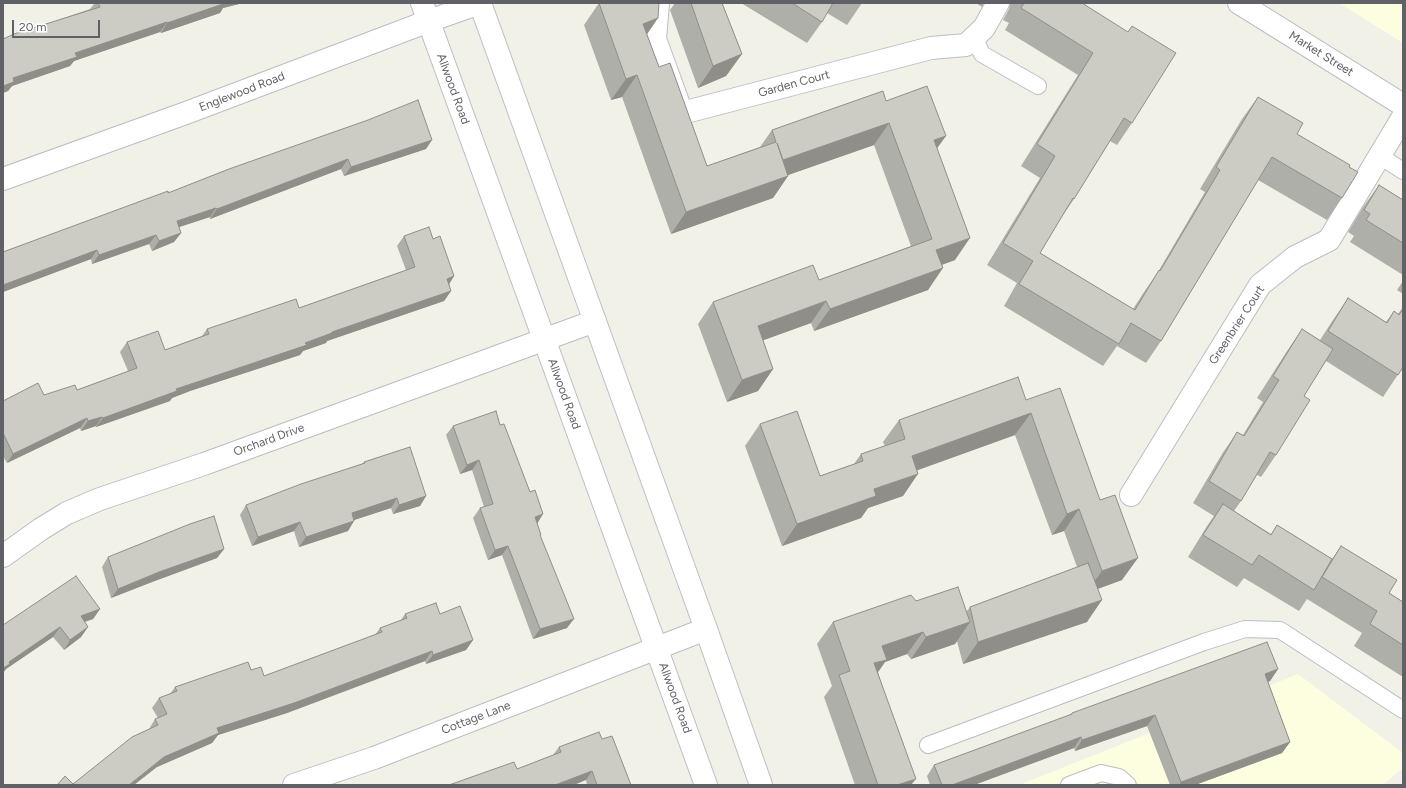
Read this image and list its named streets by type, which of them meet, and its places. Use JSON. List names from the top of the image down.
{
  "streets": {
    "street": [
      "Market Street",
      "Garden Court",
      "Allwood Road",
      "Englewood Road",
      "Greenbrier Court",
      "Orchard Drive",
      "Cottage Lane"
    ]
  },
  "crossings": [
    ["Allwood Road", "Englewood Road"],
    ["Allwood Road", "Orchard Drive"],
    ["Allwood Road", "Cottage Lane"]
  ],
  "scale_bar": "20 m"
}
